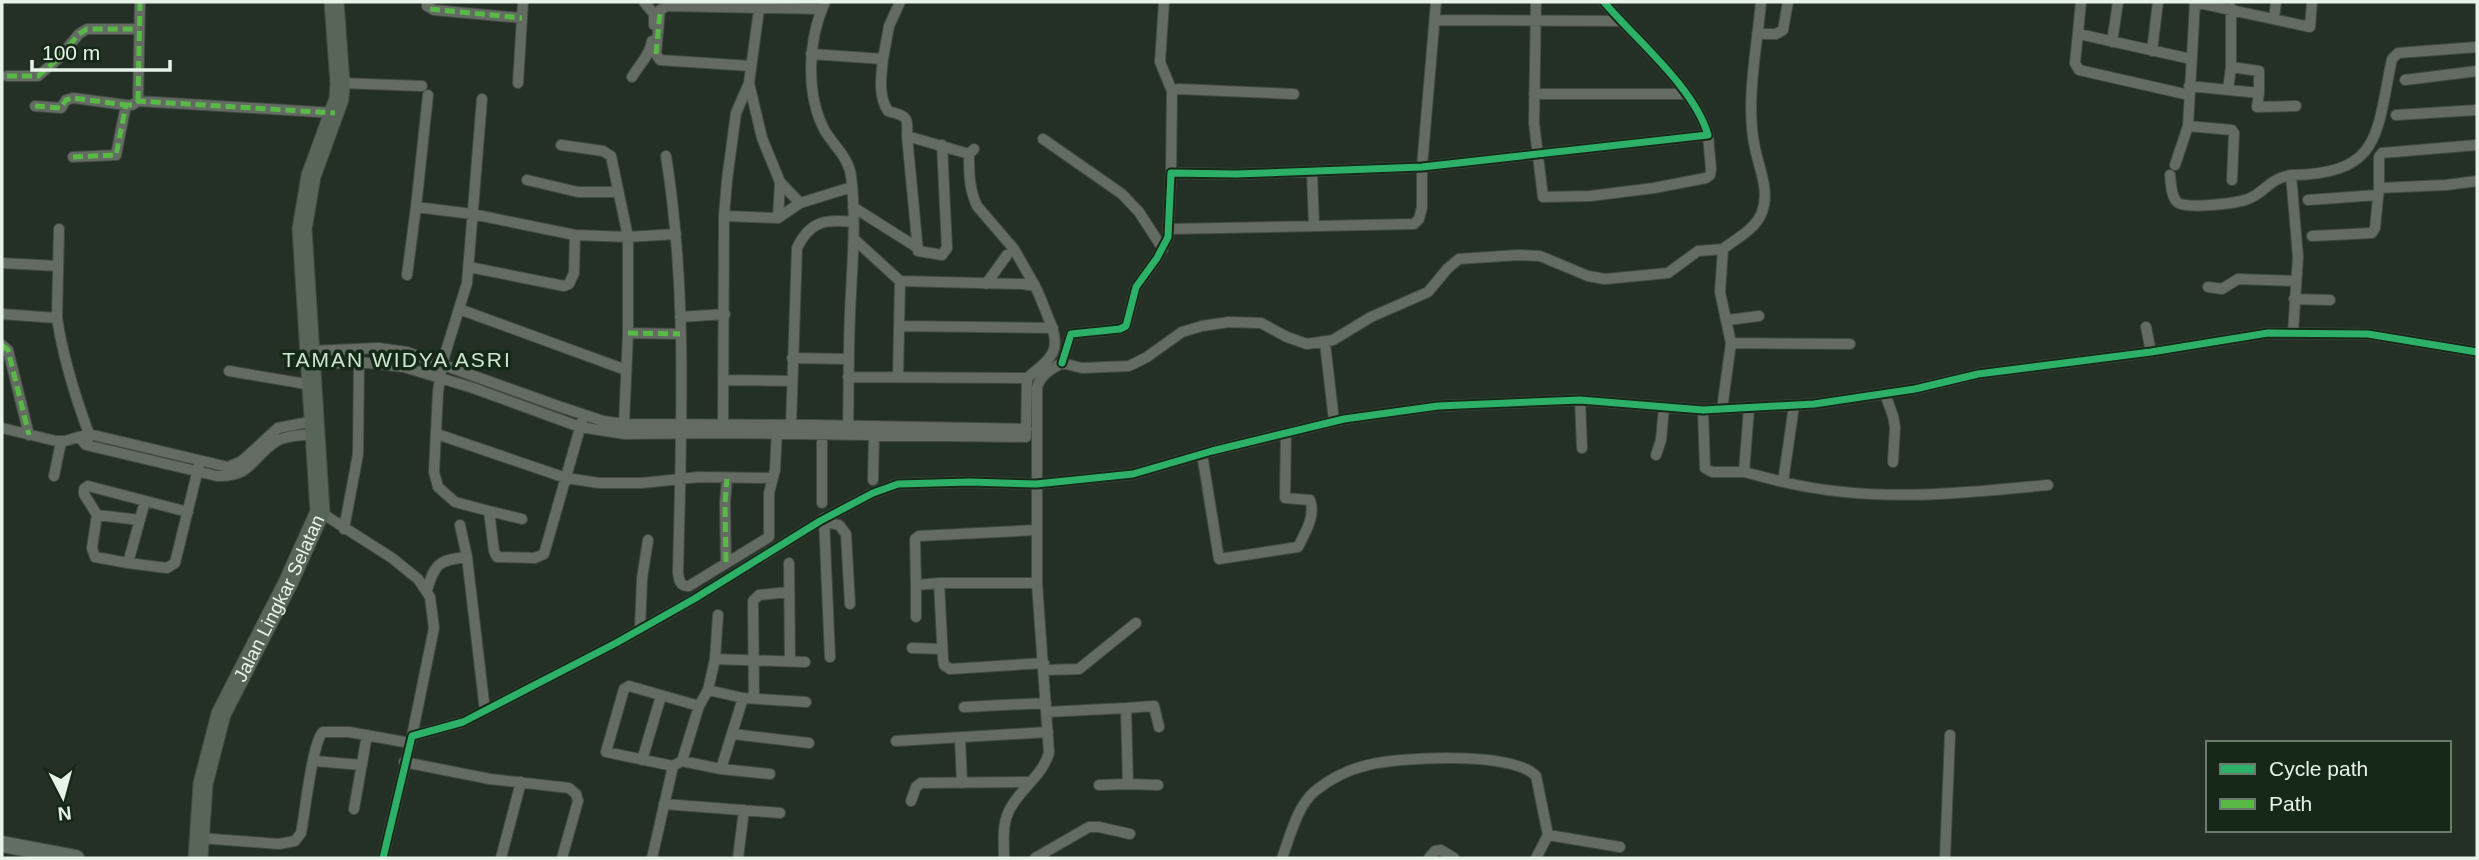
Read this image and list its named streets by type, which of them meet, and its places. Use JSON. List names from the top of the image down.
{
  "streets": {
    "highway": ["Jalan Lingkar Selatan"]
  },
  "districts": ["TAMAN WIDYA ASRI"],
  "legend": ["Cycle path", "Path"],
  "scale_bar": "100 m",
  "north": "bottom"
}
